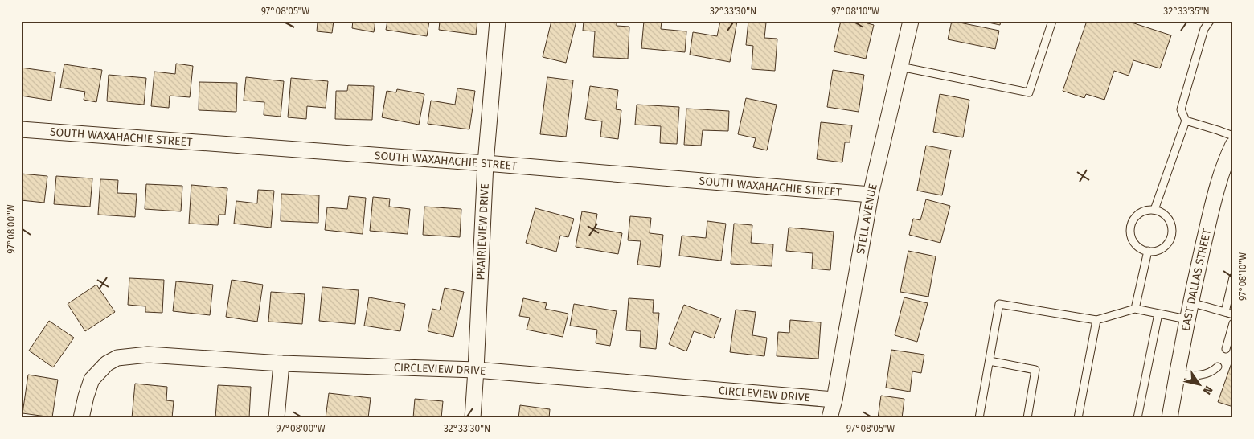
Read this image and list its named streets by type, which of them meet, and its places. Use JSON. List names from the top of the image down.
{
  "streets": {
    "street": [
      "SOUTH WAXAHACHIE STREET",
      "STELL AVENUE",
      "PRAIRIEVIEW DRIVE",
      "EAST DALLAS STREET",
      "CIRCLEVIEW DRIVE"
    ]
  },
  "crossings": [
    ["SOUTH WAXAHACHIE STREET", "STELL AVENUE"],
    ["SOUTH WAXAHACHIE STREET", "PRAIRIEVIEW DRIVE"],
    ["STELL AVENUE", "CIRCLEVIEW DRIVE"],
    ["PRAIRIEVIEW DRIVE", "CIRCLEVIEW DRIVE"]
  ],
  "north": "bottom right",
  "coordinates": [
    "97°08'05\"W",
    "32°33'30\"N",
    "97°08'10\"W",
    "32°33'35\"N",
    "97°08'00\"W"
  ]
}
